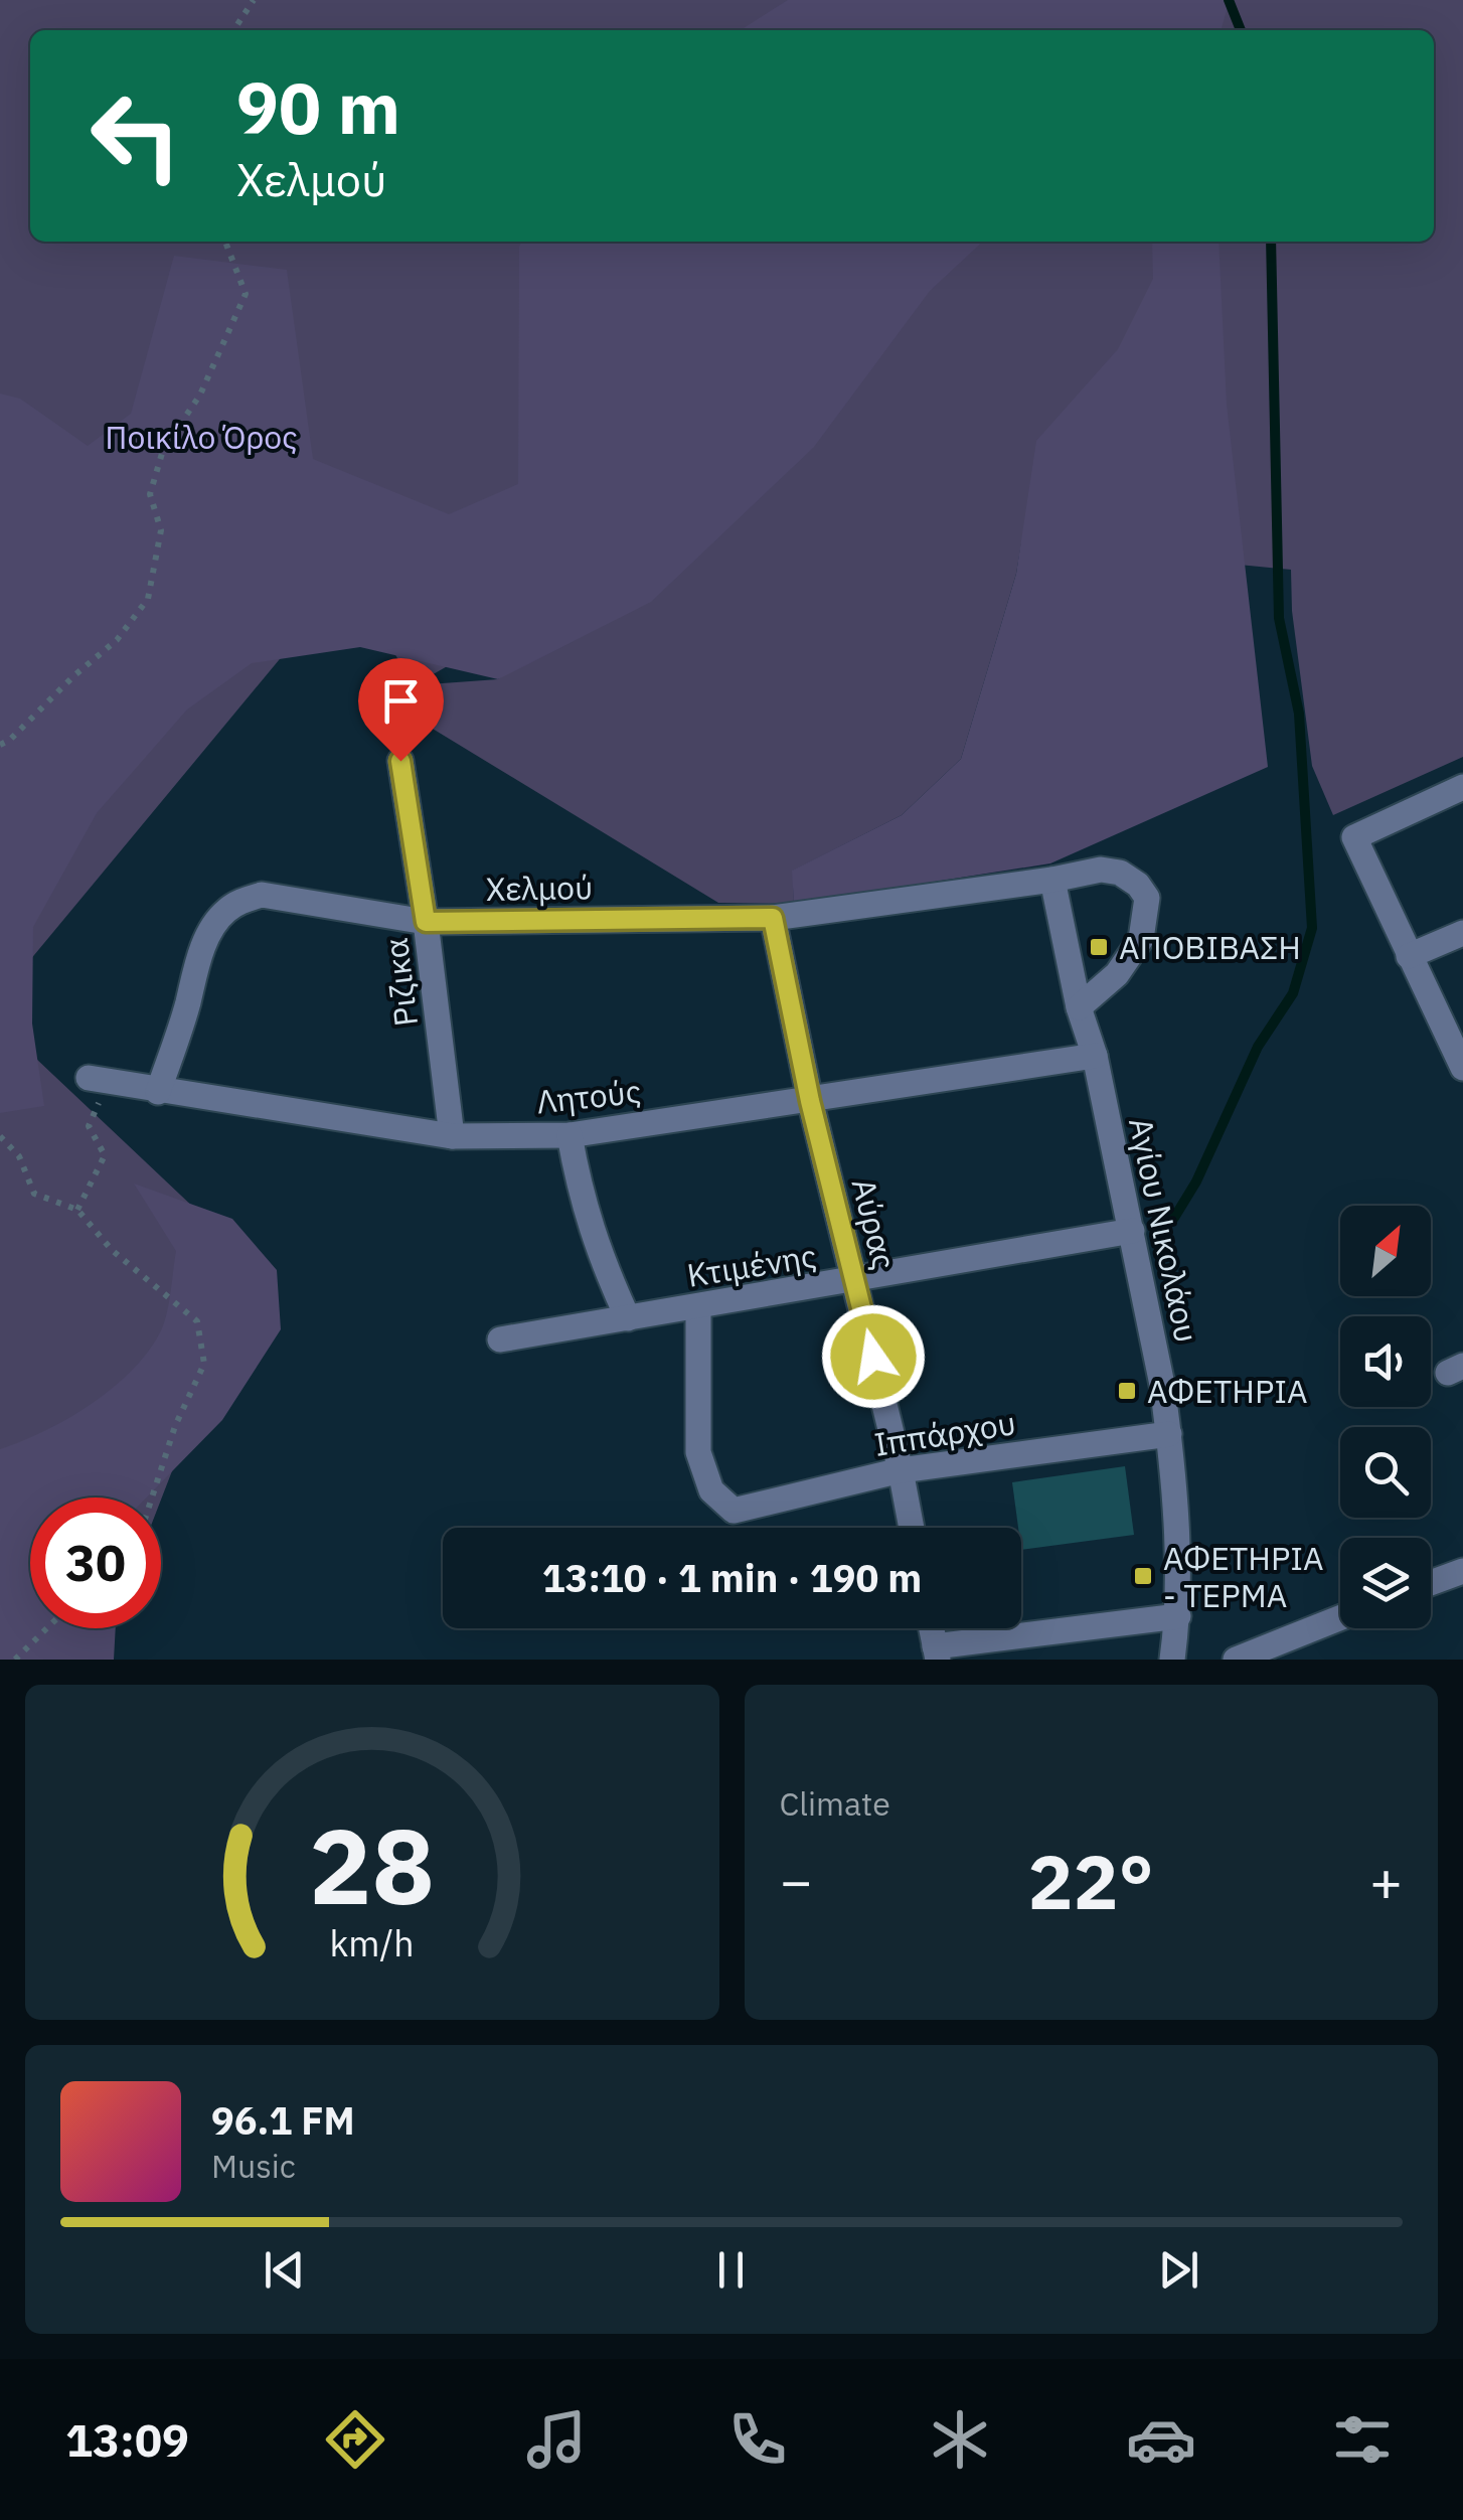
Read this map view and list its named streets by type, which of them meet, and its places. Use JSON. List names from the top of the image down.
{
  "streets": {
    "street": [
      "Χελμού",
      "Ριζικα",
      "Λητούς",
      "Αύρας",
      "Αγίου Νικολάου",
      "Κτιμένης",
      "Ιππάρχου"
    ]
  },
  "crossings": [
    ["Χελμού", "Ριζικα"],
    ["Χελμού", "Λητούς"],
    ["Χελμού", "Αύρας"],
    ["Χελμού", "Αγίου Νικολάου"],
    ["Ριζικα", "Λητούς"],
    ["Λητούς", "Αύρας"],
    ["Λητούς", "Αγίου Νικολάου"],
    ["Αύρας", "Κτιμένης"],
    ["Αύρας", "Ιππάρχου"],
    ["Αγίου Νικολάου", "Κτιμένης"],
    ["Αγίου Νικολάου", "Ιππάρχου"],
    ["Κτιμένης", "Ιππάρχου"]
  ],
  "parks": ["Ποικίλο Όρος"],
  "places": {
    "transit": ["ΑΠΟΒΙΒΑΣΗ", "ΑΦΕΤΗΡΙΑ", "ΑΦΕΤΗΡΙΑ - ΤΕΡΜΑ"]
  },
  "north": "top right",
  "page": {
    "turn": ["90 m", "Χελμού"],
    "limit": "30",
    "trip": "13:10 · 1 min · 190 m",
    "tile": "Climate",
    "heat": ["−", "22°", "+"],
    "song": ["96.1 FM", "Music"],
    "tabs": "13:09",
    "gauge": ["28", "km/h"]
  }
}
